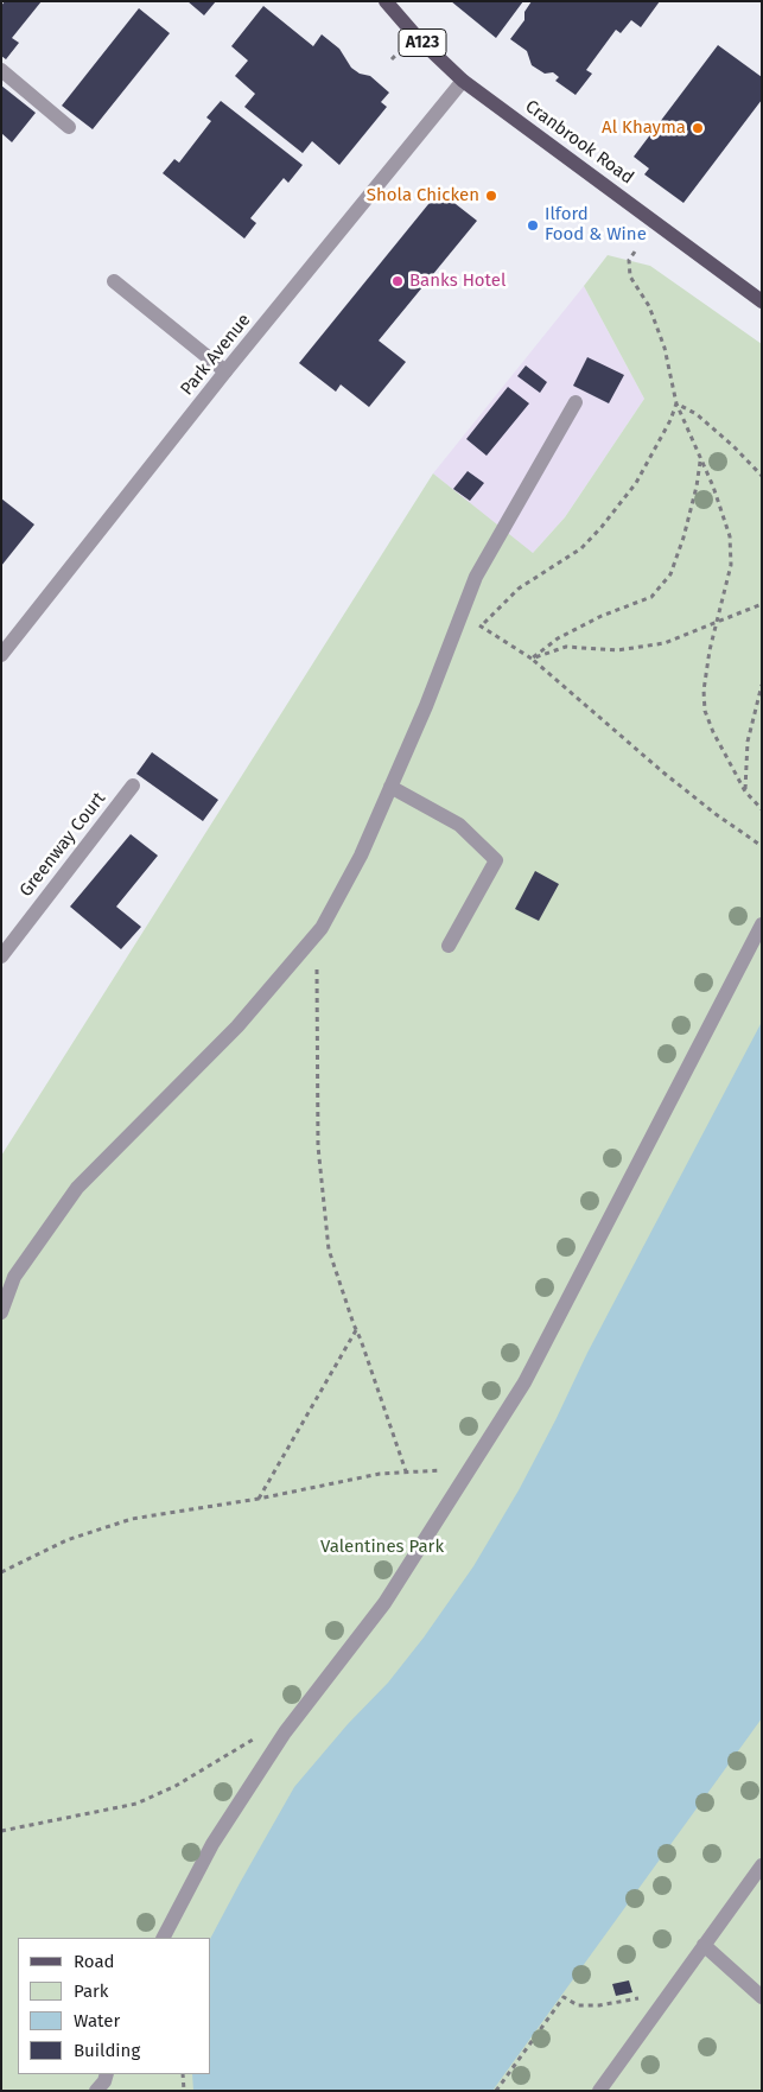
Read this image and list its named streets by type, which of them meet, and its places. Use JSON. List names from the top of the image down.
{
  "streets": {
    "main road": ["A123", "Cranbrook Road"],
    "street": ["Park Avenue", "Greenway Court"]
  },
  "crossings": [
    ["Cranbrook Road", "Park Avenue"]
  ],
  "parks": ["Valentines Park"],
  "places": [
    "Al Khayma",
    "Shola Chicken",
    "Ilford Food & Wine",
    "Banks Hotel"
  ],
  "legend": [
    "Road",
    "Park",
    "Water",
    "Building"
  ]
}
